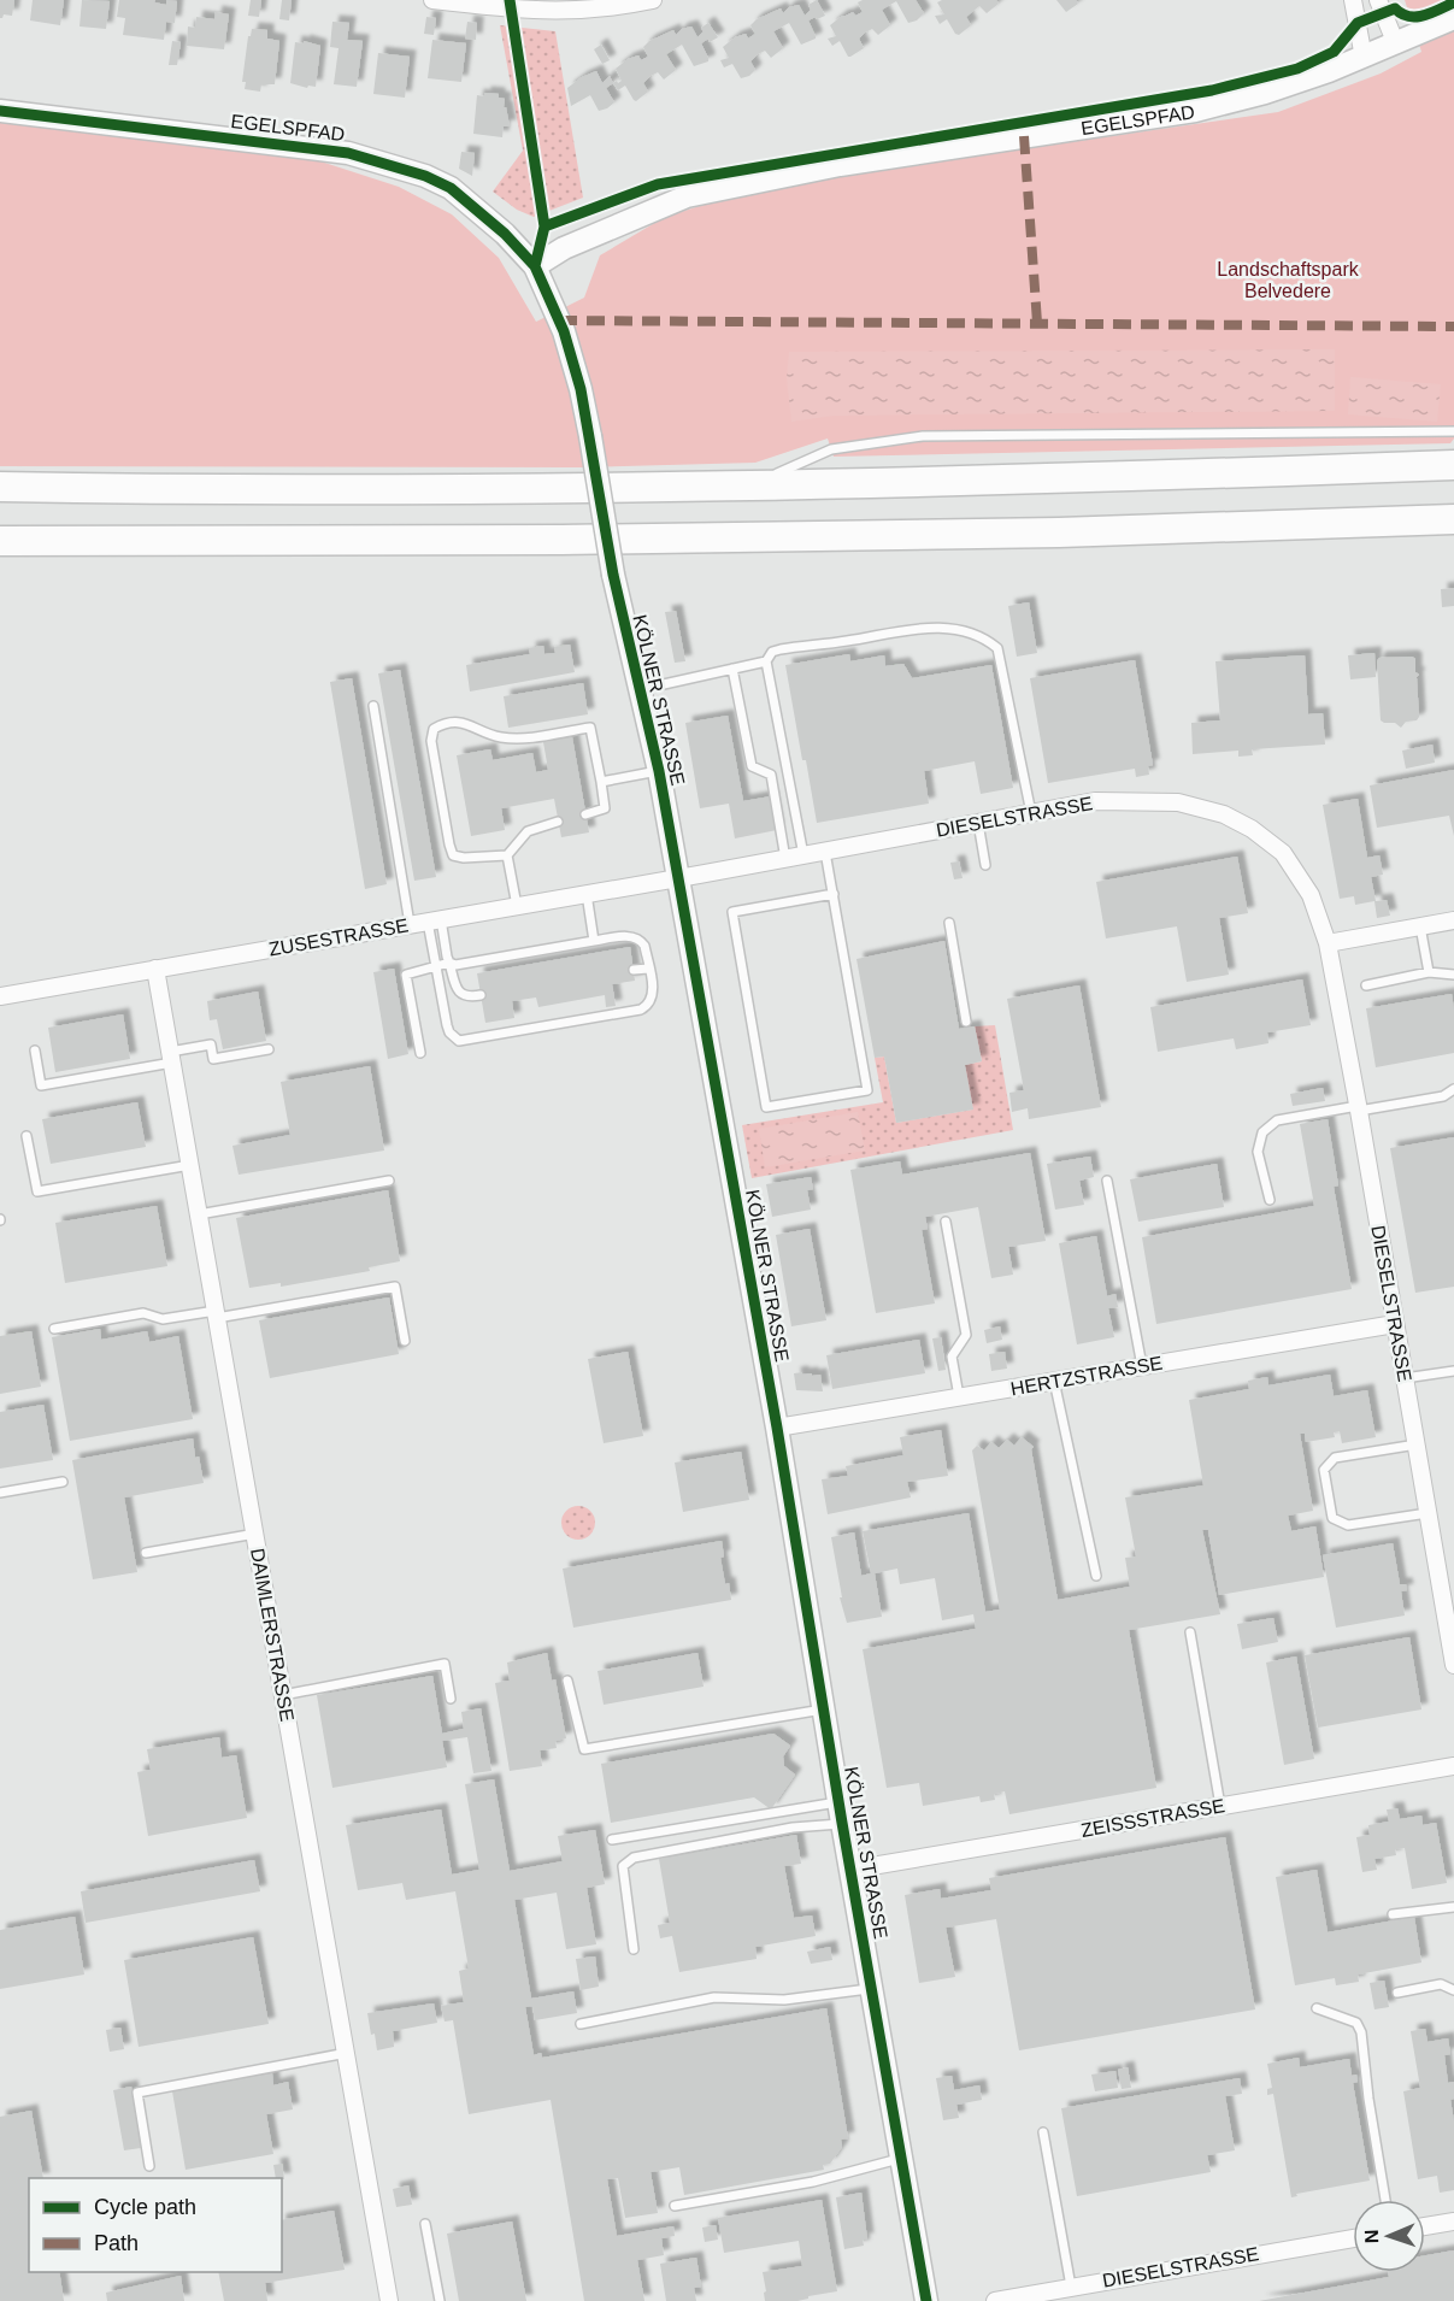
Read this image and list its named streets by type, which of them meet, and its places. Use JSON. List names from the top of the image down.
{
  "streets": {
    "street": [
      "EGELSPFAD",
      "KÖLNER STRASSE",
      "DIESELSTRASSE",
      "ZUSESTRASSE",
      "HERTZSTRASSE",
      "DAIMLERSTRASSE",
      "ZEISSSTRASSE"
    ]
  },
  "crossings": [
    ["EGELSPFAD", "KÖLNER STRASSE"],
    ["KÖLNER STRASSE", "DIESELSTRASSE"],
    ["KÖLNER STRASSE", "ZUSESTRASSE"],
    ["KÖLNER STRASSE", "HERTZSTRASSE"],
    ["KÖLNER STRASSE", "ZEISSSTRASSE"],
    ["DIESELSTRASSE", "ZUSESTRASSE"],
    ["DIESELSTRASSE", "HERTZSTRASSE"],
    ["ZUSESTRASSE", "DAIMLERSTRASSE"]
  ],
  "parks": ["Landschaftspark Belvedere"],
  "legend": ["Cycle path", "Path"],
  "north": "left"
}
